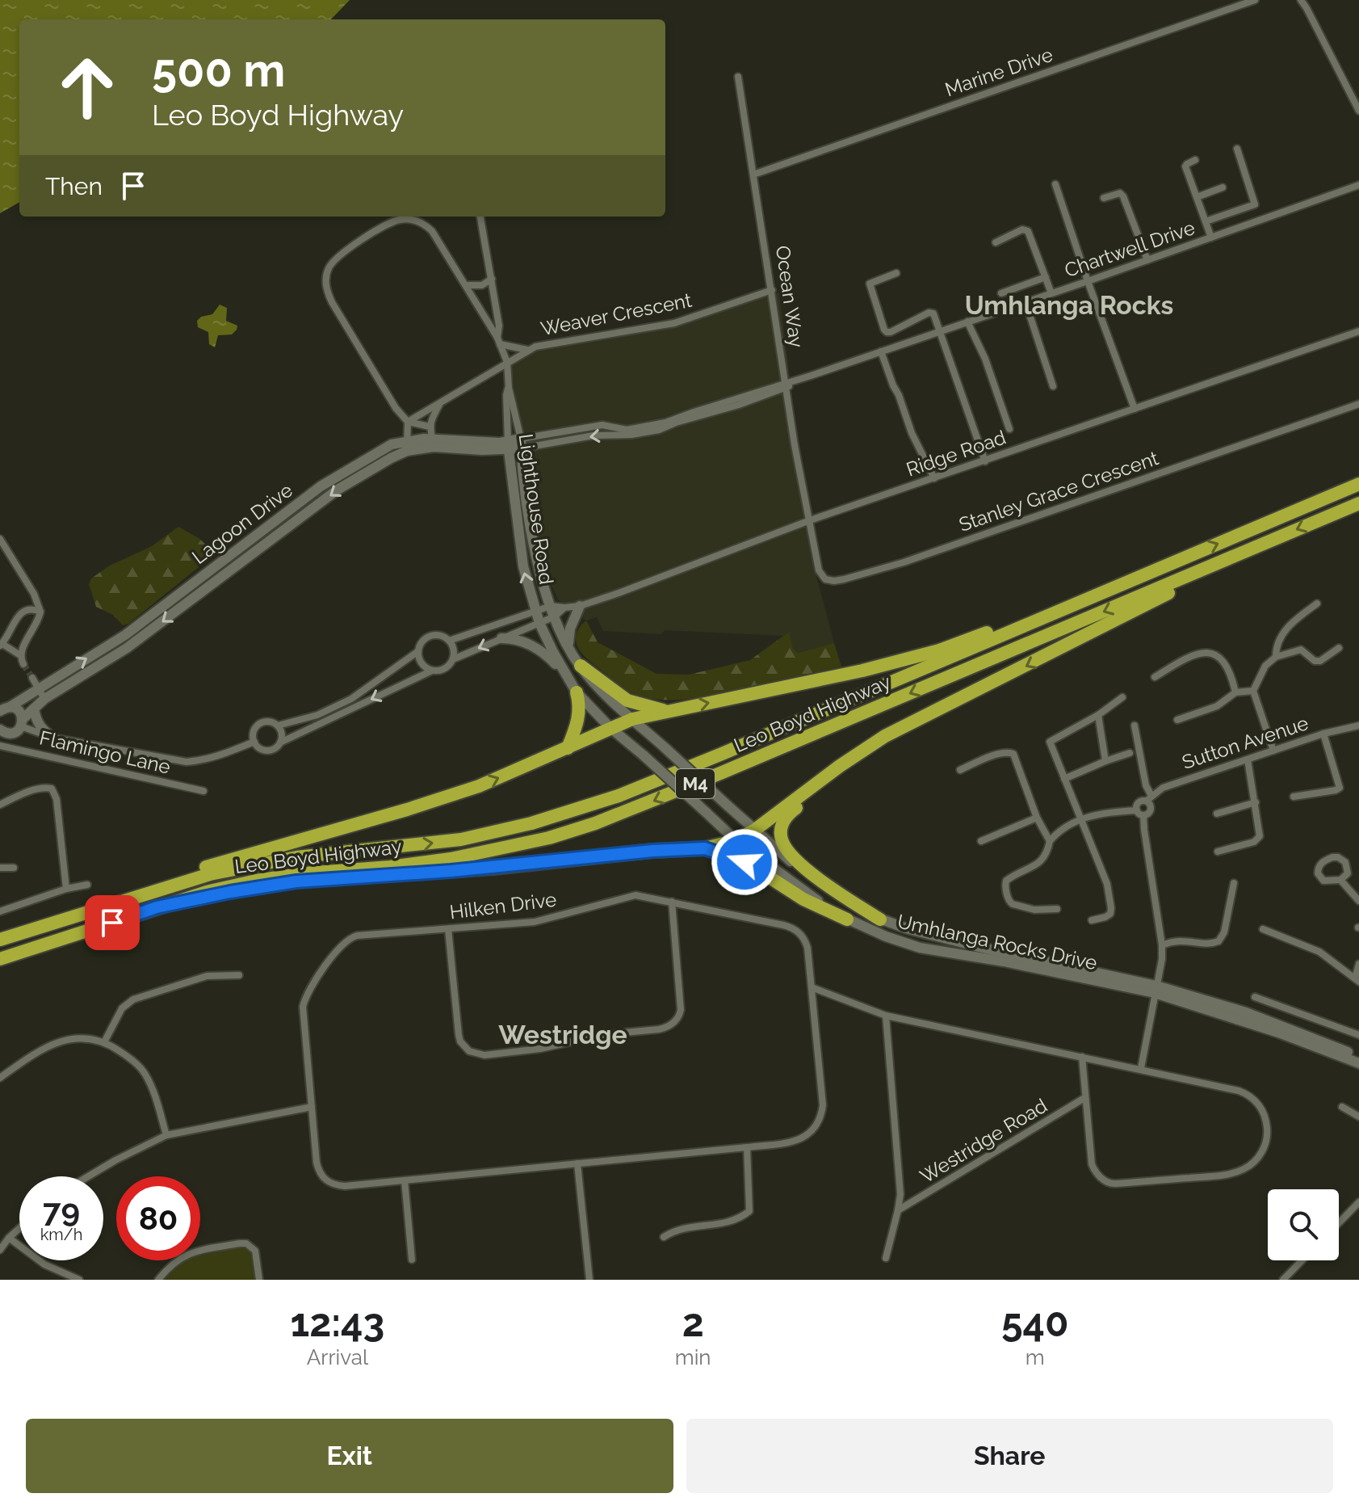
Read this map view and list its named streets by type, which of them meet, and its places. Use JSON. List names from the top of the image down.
{
  "streets": {
    "highway": ["Leo Boyd Highway", "M4"],
    "street": [
      "Marine Drive",
      "Chartwell Drive",
      "Ocean Way",
      "Weaver Crescent",
      "Ridge Road",
      "Stanley Grace Crescent",
      "Lighthouse Road",
      "Lagoon Drive",
      "Sutton Avenue",
      "Flamingo Lane",
      "Hilken Drive",
      "Umhlanga Rocks Drive",
      "Westridge Road"
    ]
  },
  "crossings": [
    ["Marine Drive", "Ocean Way"],
    ["Chartwell Drive", "Ocean Way"],
    ["Chartwell Drive", "Lighthouse Road"],
    ["Chartwell Drive", "Lagoon Drive"],
    ["Ocean Way", "Weaver Crescent"],
    ["Ocean Way", "Ridge Road"],
    ["Ocean Way", "Stanley Grace Crescent"],
    ["Weaver Crescent", "Lighthouse Road"],
    ["Ridge Road", "Stanley Grace Crescent"],
    ["Ridge Road", "Lighthouse Road"],
    ["Lighthouse Road", "Lagoon Drive"],
    ["Lighthouse Road", "Umhlanga Rocks Drive"]
  ],
  "districts": ["Umhlanga Rocks", "Westridge"],
  "page": {
    "turn": ["500 m", "Leo Boyd Highway"],
    "then": "Then",
    "speed": "79 km/h",
    "limit": "80",
    "eta": [
      "12:43",
      "Arrival",
      "2",
      "min",
      "540",
      "m"
    ],
    "buttons": ["Exit", "Share"]
  }
}
